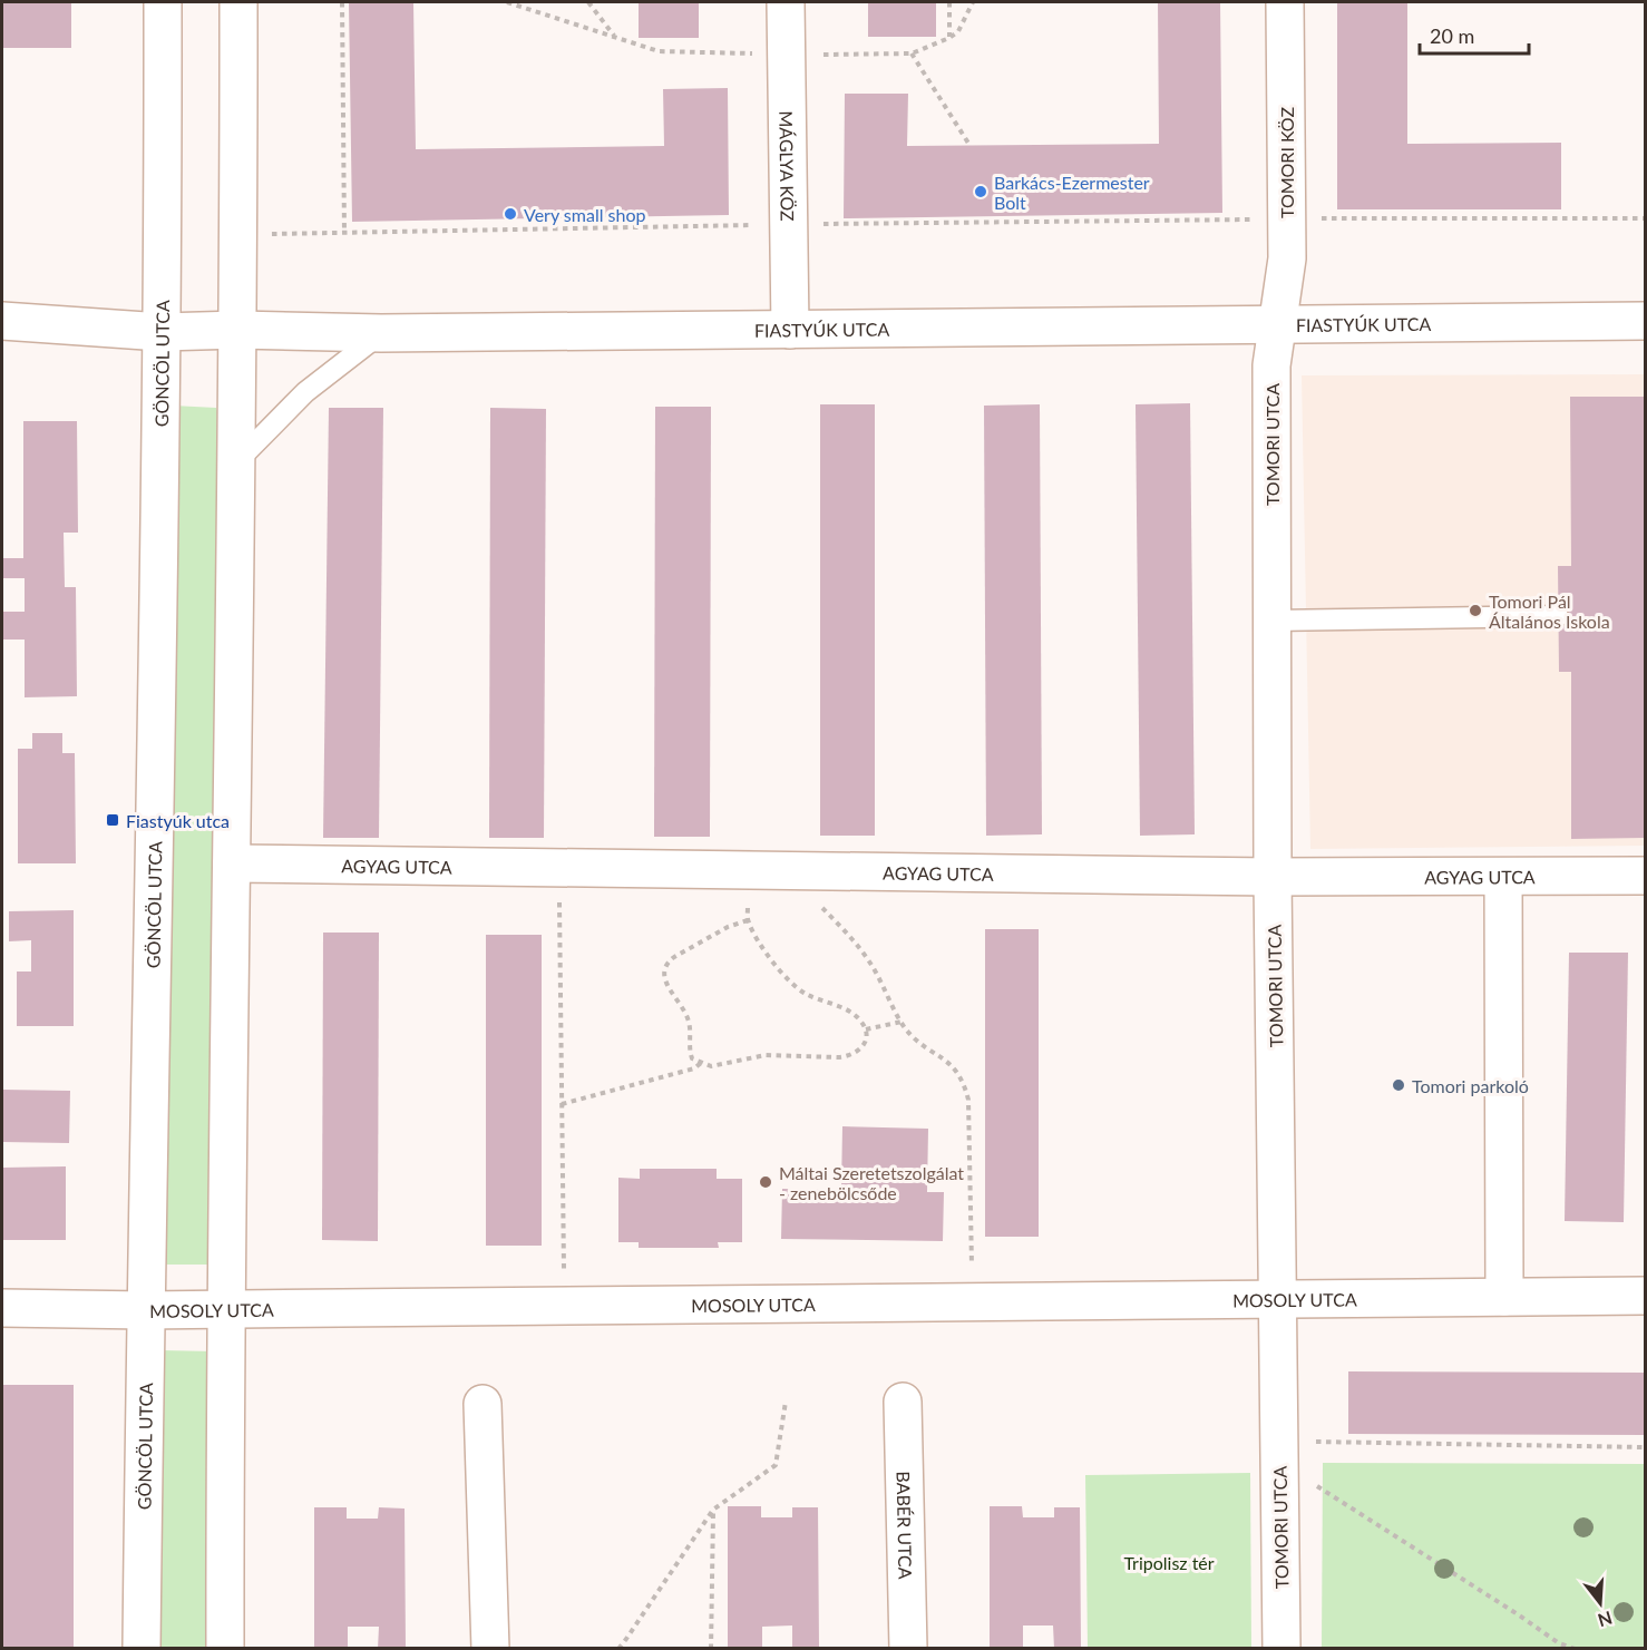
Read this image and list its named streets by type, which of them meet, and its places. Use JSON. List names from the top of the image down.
{
  "streets": {
    "street": [
      "TOMORI KÖZ",
      "MÁGLYA KÖZ",
      "FIASTYÚK UTCA",
      "GÖNCÖL UTCA",
      "TOMORI UTCA",
      "AGYAG UTCA",
      "MOSOLY UTCA",
      "BABÉR UTCA"
    ]
  },
  "crossings": [
    ["TOMORI KÖZ", "FIASTYÚK UTCA"],
    ["TOMORI KÖZ", "TOMORI UTCA"],
    ["MÁGLYA KÖZ", "FIASTYÚK UTCA"],
    ["FIASTYÚK UTCA", "GÖNCÖL UTCA"],
    ["FIASTYÚK UTCA", "TOMORI UTCA"],
    ["GÖNCÖL UTCA", "MOSOLY UTCA"],
    ["TOMORI UTCA", "AGYAG UTCA"],
    ["TOMORI UTCA", "MOSOLY UTCA"]
  ],
  "parks": ["Tripolisz tér"],
  "places": {
    "other": [
      "Barkács-Ezermester Bolt",
      "Very small shop",
      "Tomori Pál Általános Iskola",
      "Tomori parkoló",
      "Máltai Szeretetszolgálat - zenebölcsőde"
    ],
    "transit": ["Fiastyúk utca"]
  },
  "scale_bar": "20 m",
  "north": "bottom"
}
